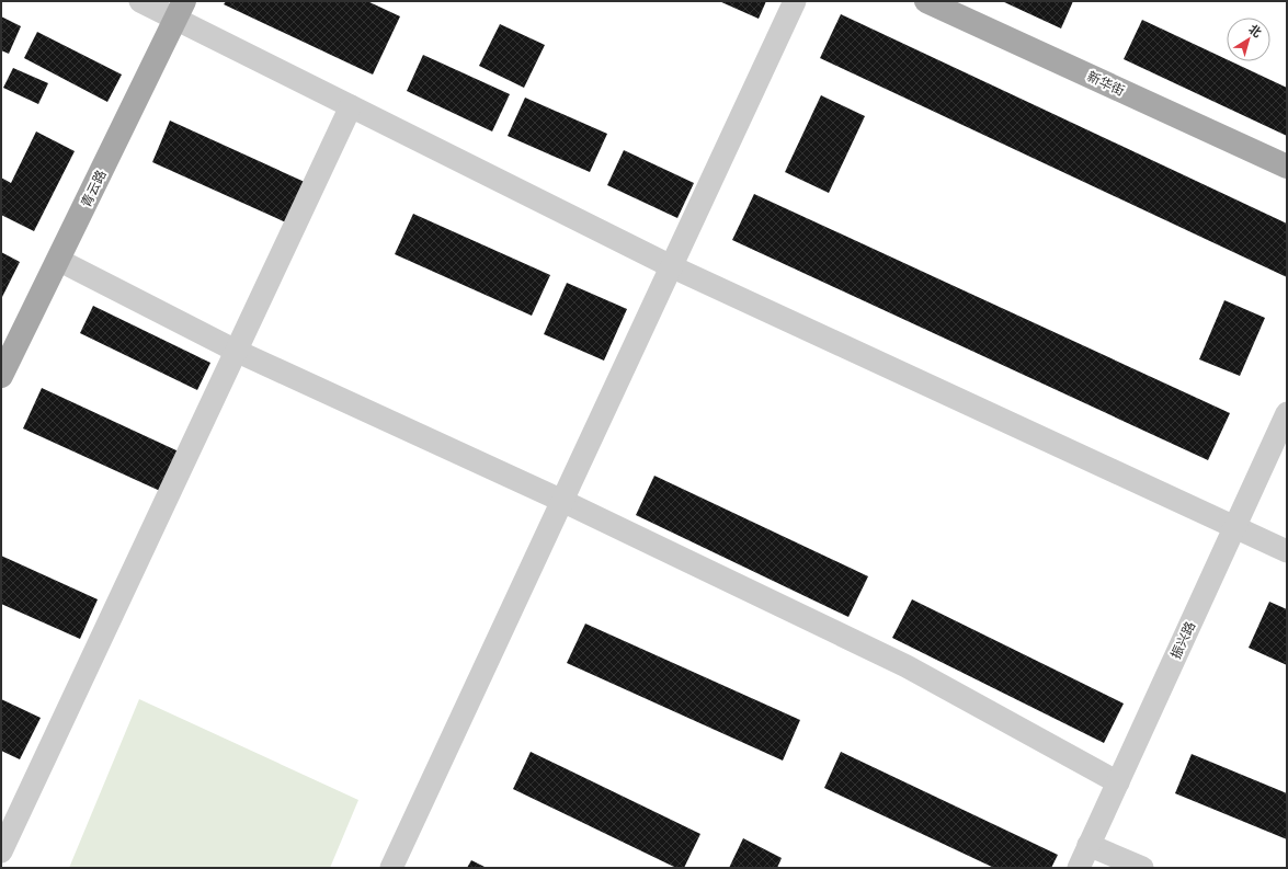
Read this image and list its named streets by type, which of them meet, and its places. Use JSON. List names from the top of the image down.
{
  "streets": {
    "main road": ["新华街", "青云路"],
    "street": ["振兴路"]
  },
  "north": "top right"
}
